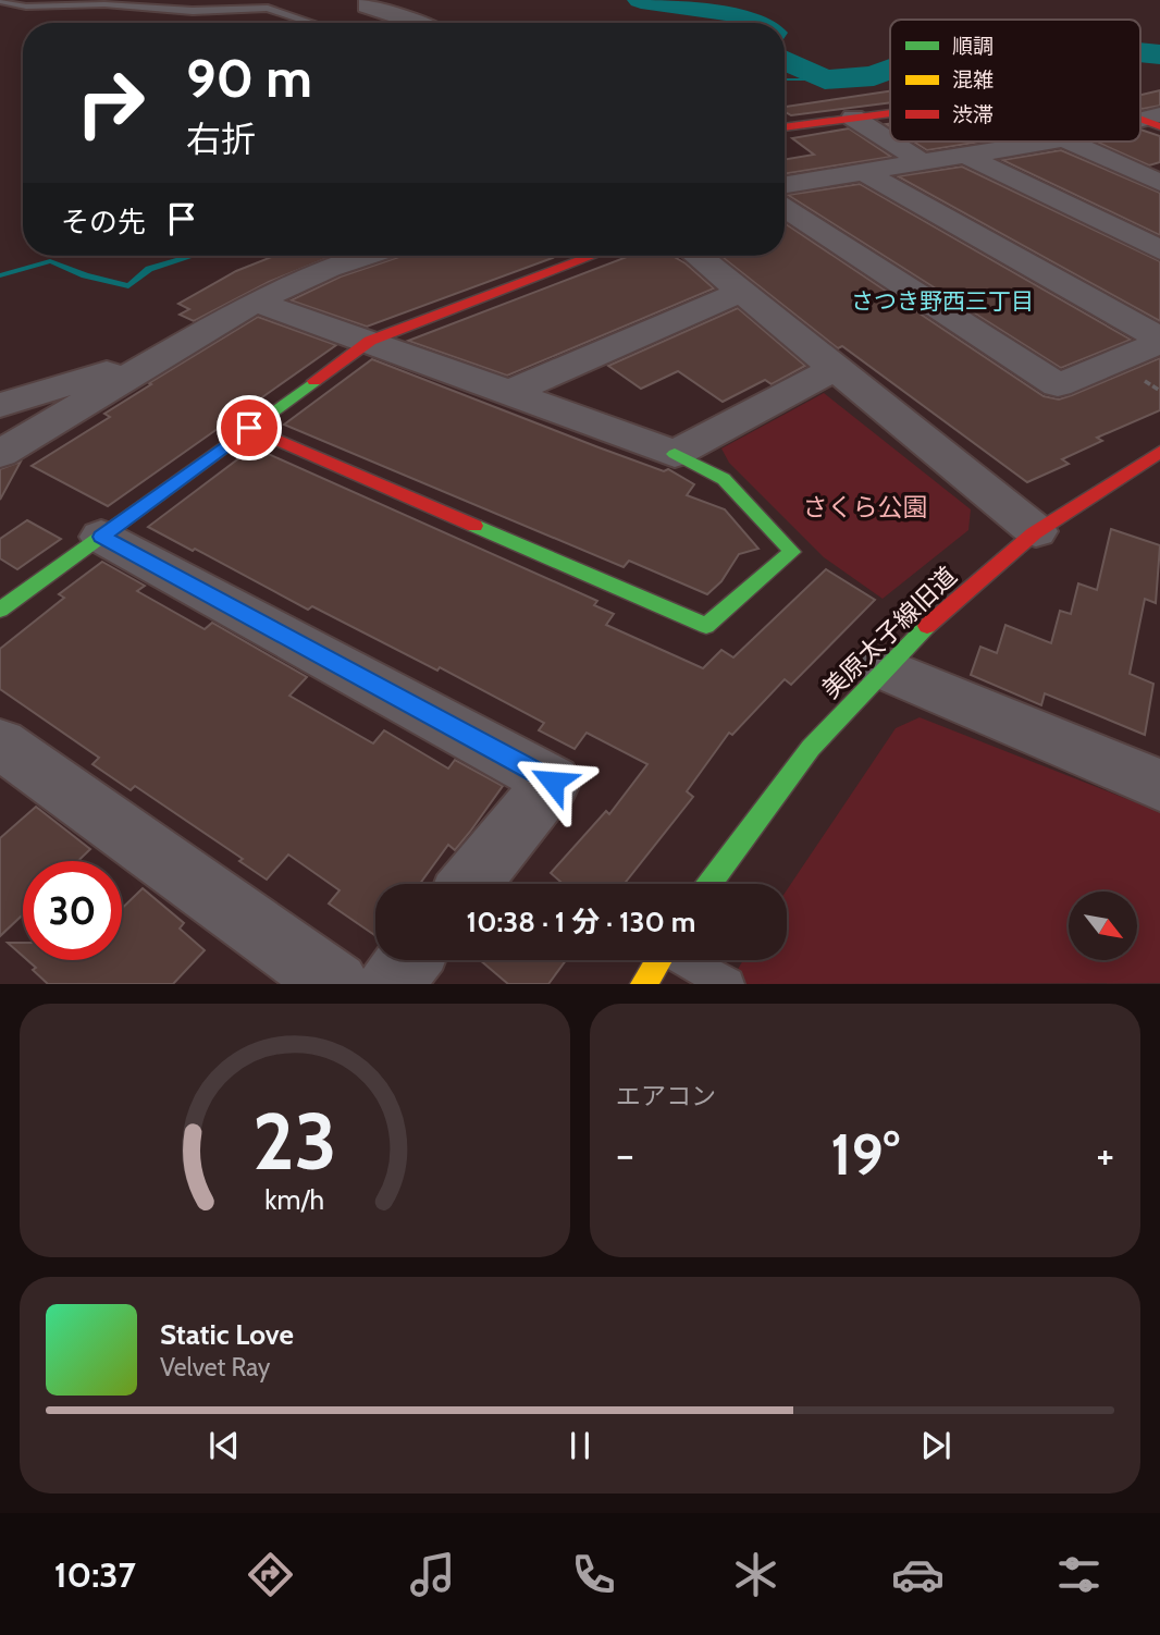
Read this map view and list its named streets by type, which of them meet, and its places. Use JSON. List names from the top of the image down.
{
  "streets": {
    "street": ["美原太子線旧道"]
  },
  "districts": ["さつき野西三丁目"],
  "parks": ["さくら公園"],
  "legend": ["順調", "混雑", "渋滞"],
  "north": "bottom right",
  "page": {
    "turn": ["90 m", "右折"],
    "then": "その先",
    "limit": "30",
    "trip": "10:38 · 1 分 · 130 m",
    "tile": "エアコン",
    "heat": ["−", "19°", "+"],
    "song": ["Static Love", "Velvet Ray"],
    "tabs": "10:37",
    "gauge": ["23", "km/h"]
  }
}
